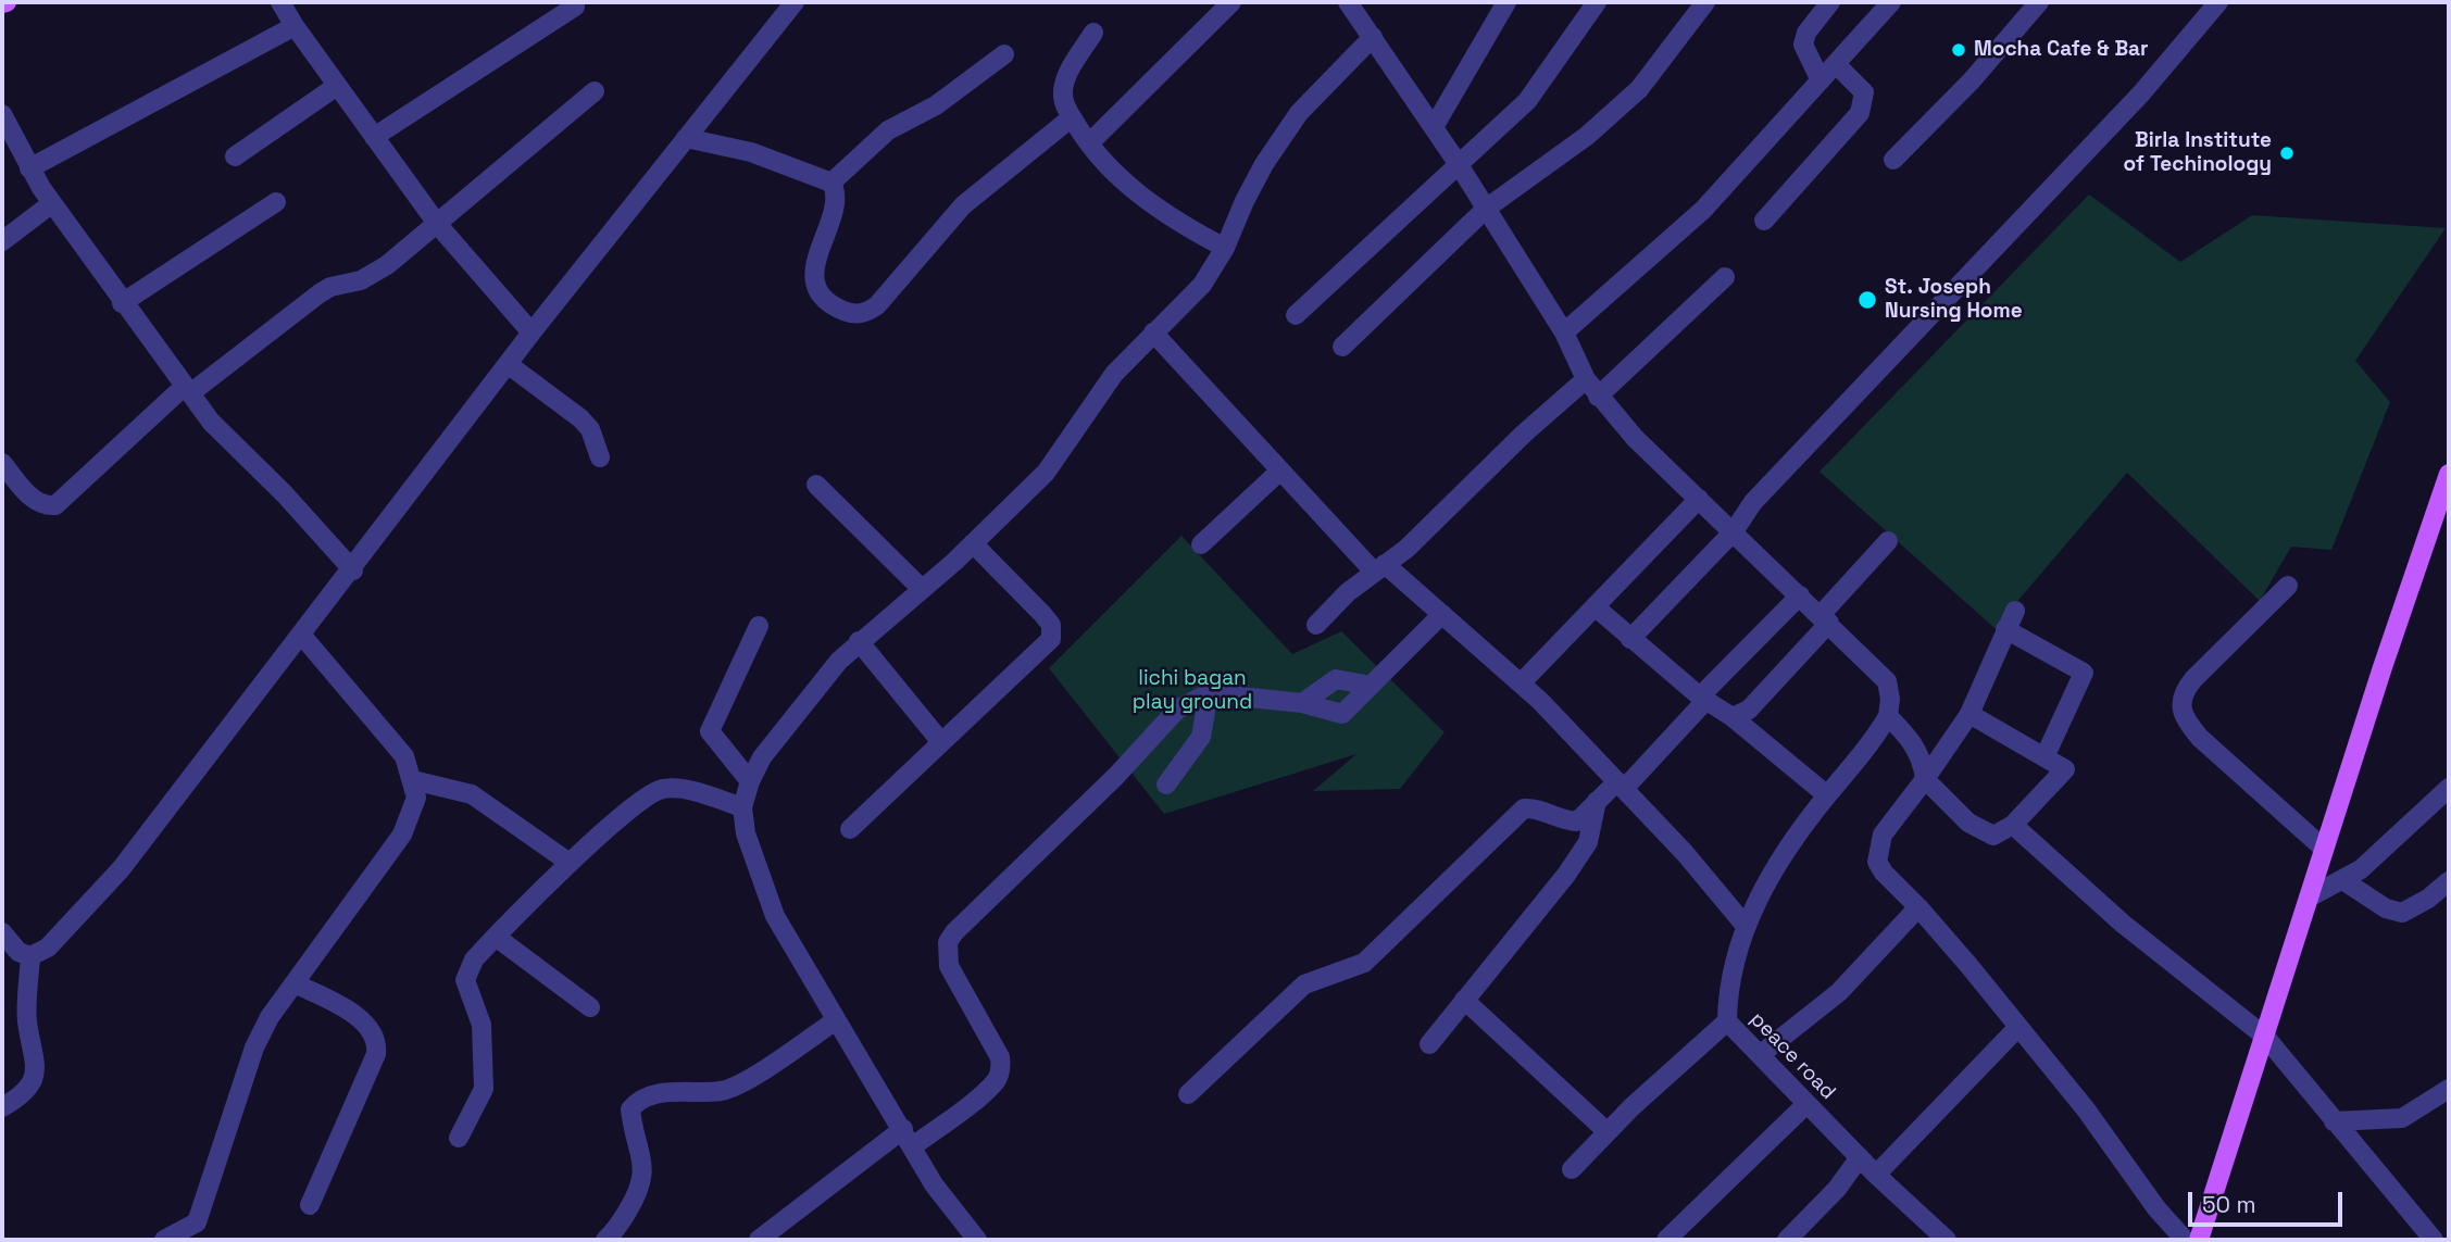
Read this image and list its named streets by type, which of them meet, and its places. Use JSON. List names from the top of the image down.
{
  "streets": {
    "street": ["peace road"]
  },
  "parks": ["lichi bagan play ground"],
  "places": ["Mocha Cafe & Bar", "Birla Institute of Techinology", "St. Joseph Nursing Home"],
  "scale_bar": "50 m"
}
